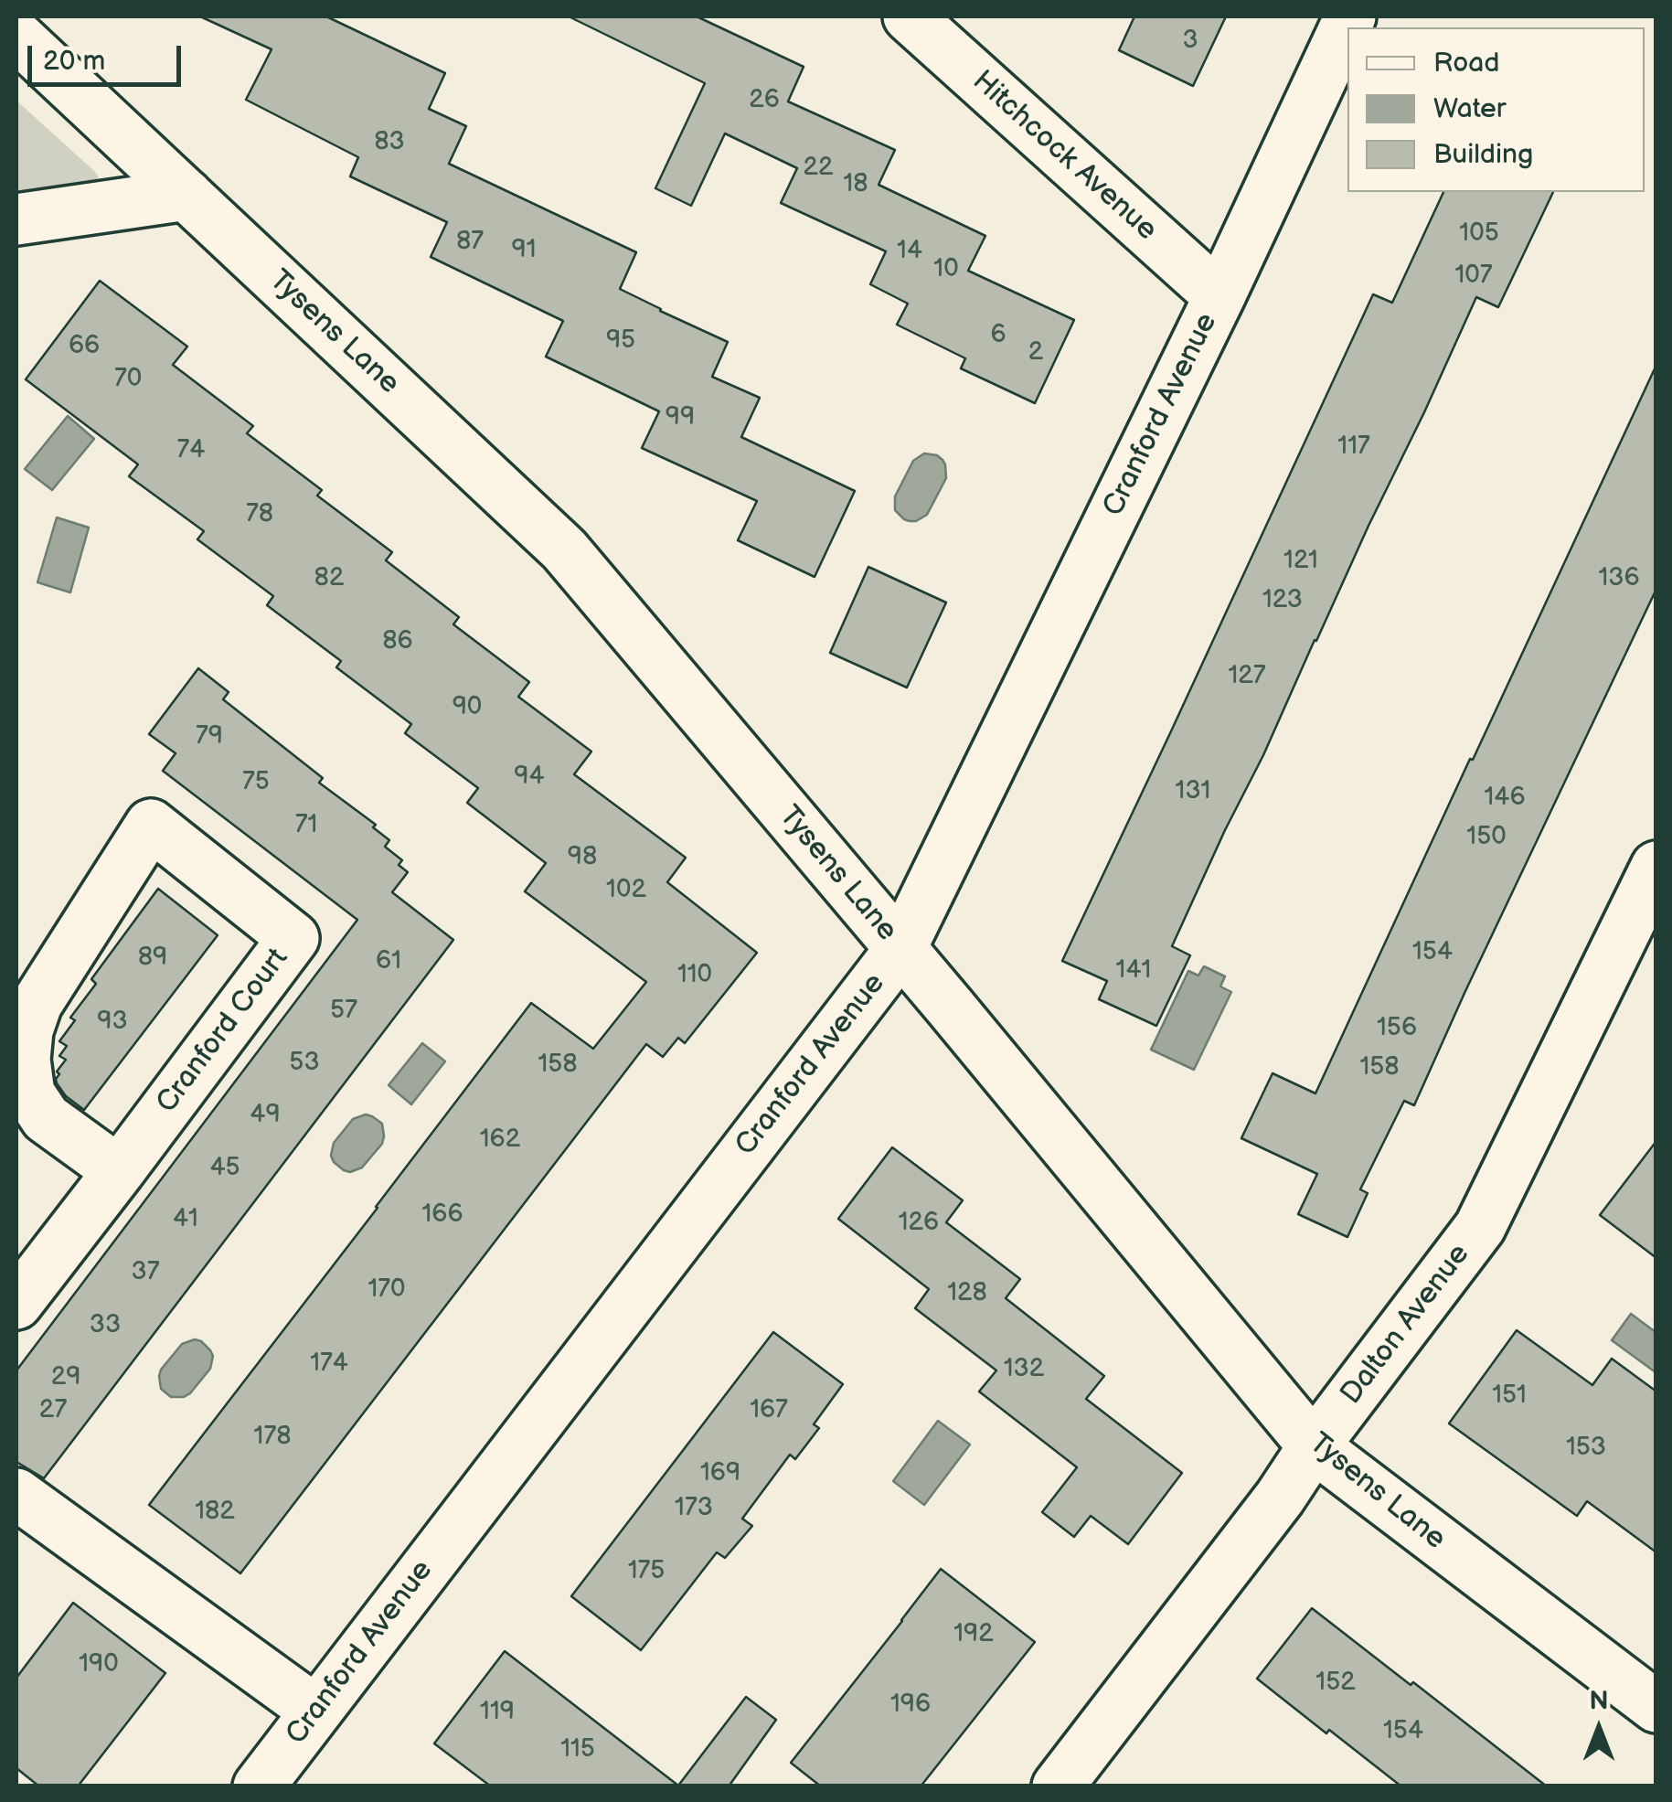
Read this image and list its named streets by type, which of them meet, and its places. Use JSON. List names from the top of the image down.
{
  "streets": {
    "street": [
      "Hitchcock Avenue",
      "Tysens Lane",
      "Cranford Avenue",
      "Cranford Court",
      "Dalton Avenue"
    ]
  },
  "crossings": [
    ["Hitchcock Avenue", "Cranford Avenue"],
    ["Tysens Lane", "Cranford Avenue"],
    ["Tysens Lane", "Dalton Avenue"]
  ],
  "house_numbers": [
    "3",
    "26",
    "83",
    "22",
    "18",
    "105",
    "87",
    "91",
    "14",
    "10",
    "107",
    "6",
    "95",
    "66",
    "2",
    "70",
    "99",
    "117",
    "74",
    "78",
    "121",
    "82",
    "136",
    "123",
    "86",
    "127",
    "90",
    "79",
    "94",
    "75",
    "131",
    "146",
    "71",
    "150",
    "98",
    "102",
    "154",
    "89",
    "61",
    "141",
    "110",
    "57",
    "93",
    "156",
    "53",
    "158",
    "158",
    "49",
    "162",
    "45",
    "166",
    "41",
    "126",
    "37",
    "170",
    "128",
    "33",
    "174",
    "132",
    "29",
    "151",
    "27",
    "167",
    "178",
    "153",
    "169",
    "173",
    "182",
    "175",
    "192",
    "190",
    "152",
    "196",
    "119",
    "154",
    "115"
  ],
  "legend": ["Road", "Water", "Building"],
  "scale_bar": "20 m",
  "north": "top"
}
